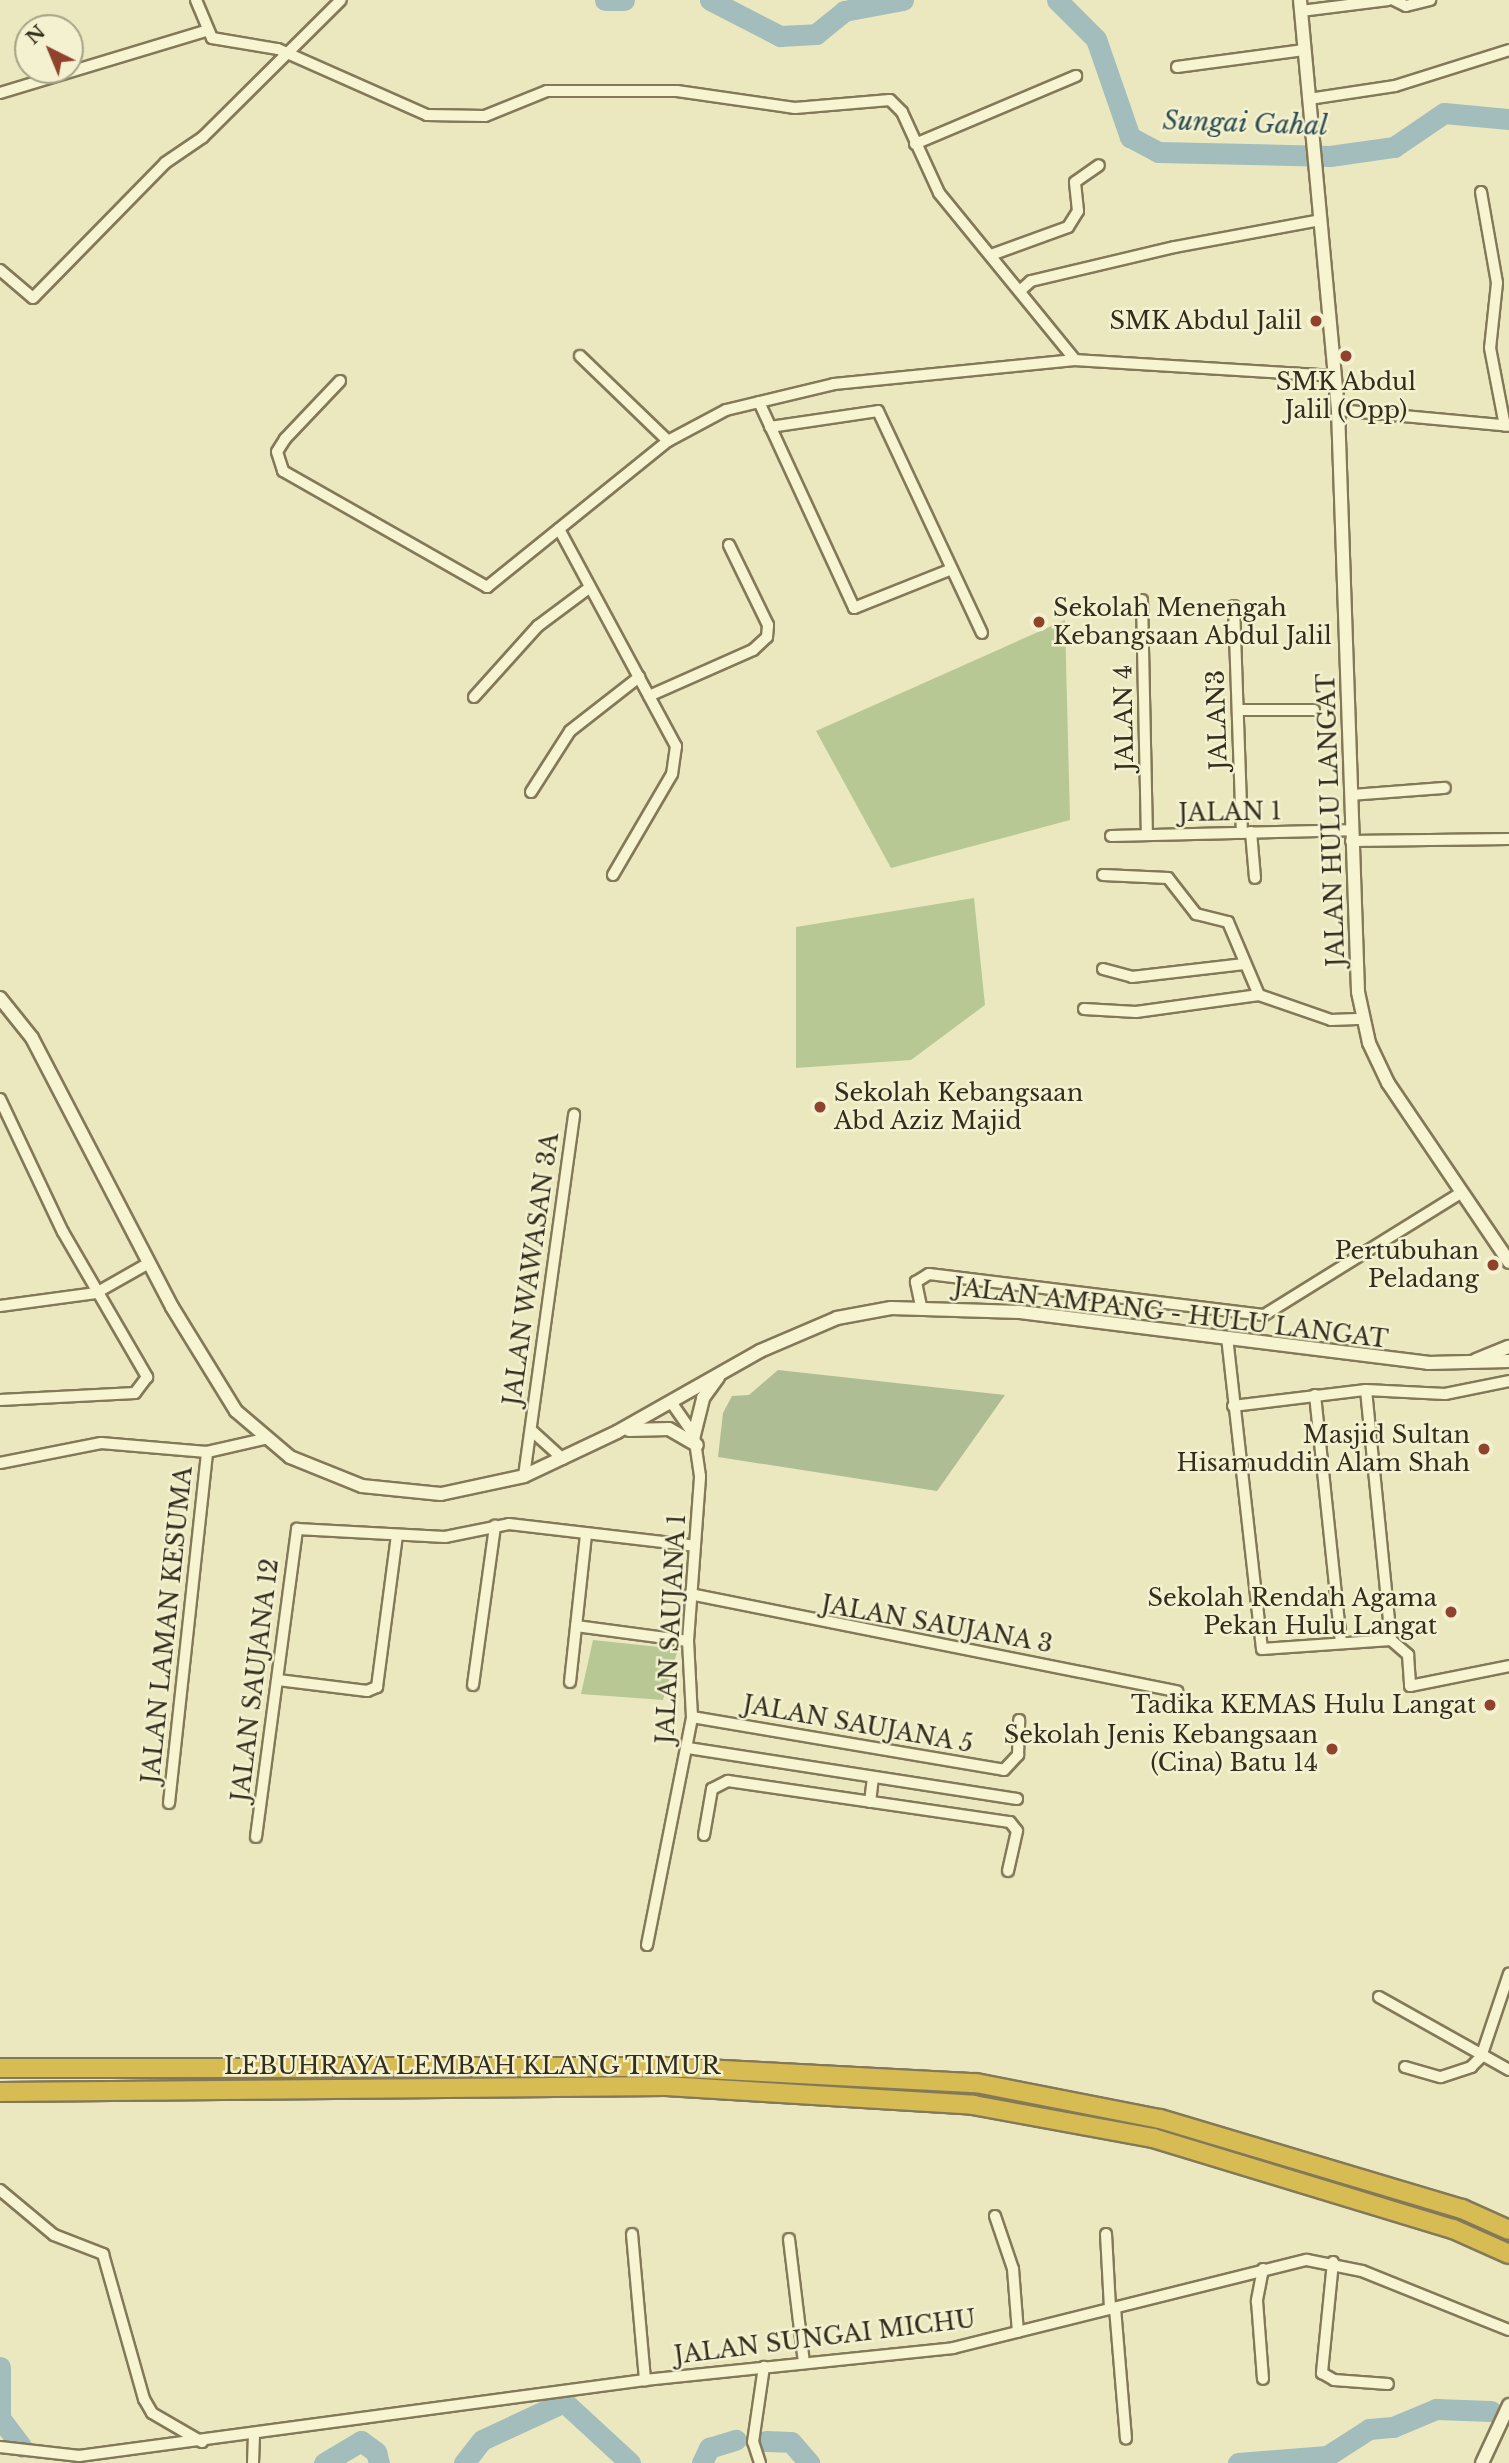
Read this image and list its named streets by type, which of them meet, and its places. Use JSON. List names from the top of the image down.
{
  "streets": {
    "highway": ["LEBUHRAYA LEMBAH KLANG TIMUR"],
    "street": [
      "JALAN 4",
      "JALAN3",
      "JALAN 1",
      "JALAN HULU LANGAT",
      "JALAN WAWASAN 3A",
      "JALAN AMPANG - HULU LANGAT",
      "JALAN SAUJANA 3",
      "JALAN LAMAN KESUMA",
      "JALAN SAUJANA 1",
      "JALAN SAUJANA 12",
      "JALAN SAUJANA 5",
      "JALAN SUNGAI MICHU"
    ]
  },
  "crossings": [
    ["JALAN 4", "JALAN 1"],
    ["JALAN3", "JALAN 1"],
    ["JALAN 1", "JALAN HULU LANGAT"],
    ["JALAN WAWASAN 3A", "JALAN AMPANG - HULU LANGAT"],
    ["JALAN SAUJANA 3", "JALAN SAUJANA 1"],
    ["JALAN SAUJANA 1", "JALAN SAUJANA 5"]
  ],
  "water": ["Sungai Gahal"],
  "places": [
    "SMK Abdul Jalil",
    "SMK Abdul Jalil (Opp)",
    "Sekolah Menengah Kebangsaan Abdul Jalil",
    "Sekolah Kebangsaan Abd Aziz Majid",
    "Pertubuhan Peladang",
    "Masjid Sultan Hisamuddin Alam Shah",
    "Sekolah Rendah Agama Pekan Hulu Langat",
    "Tadika KEMAS Hulu Langat",
    "Sekolah Jenis Kebangsaan (Cina) Batu 14"
  ],
  "north": "top left"
}
